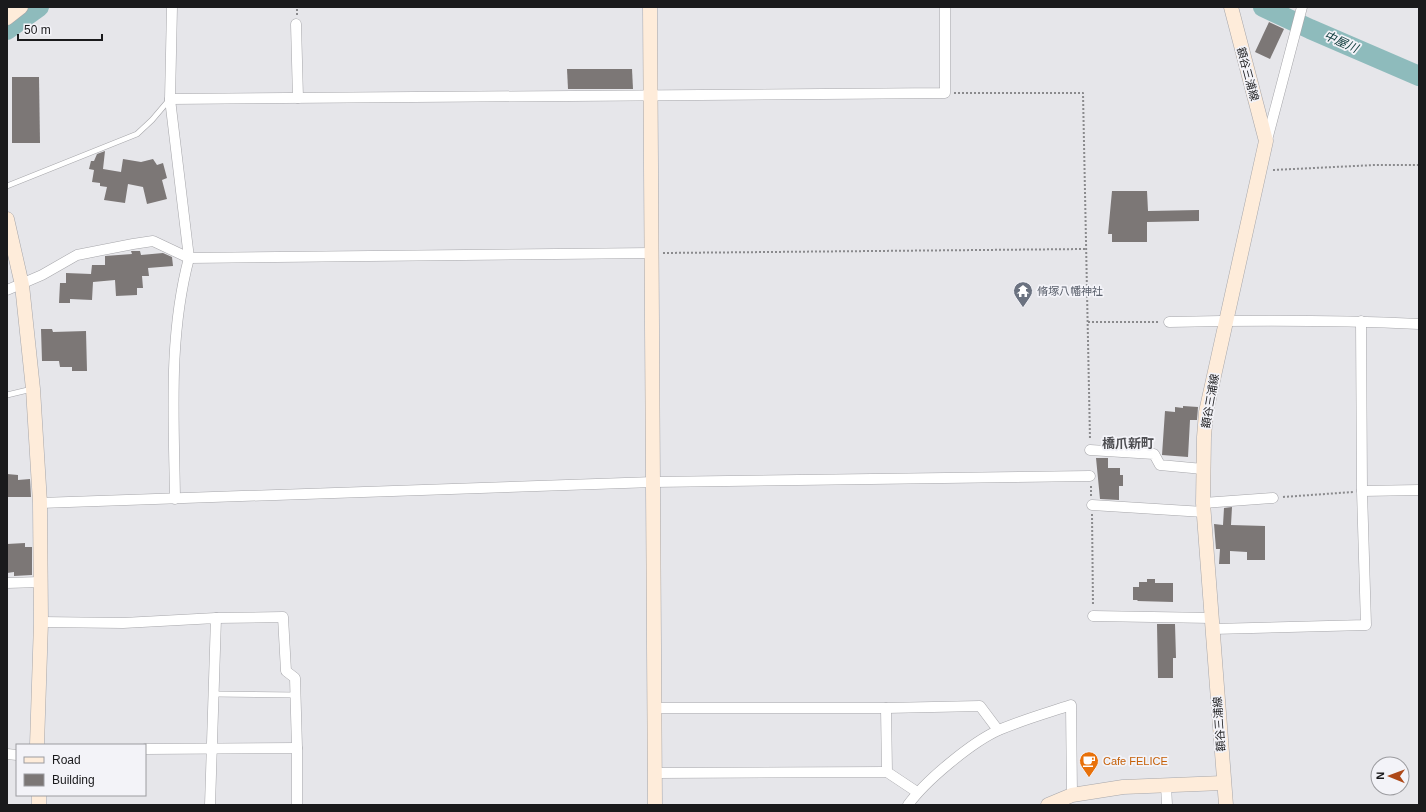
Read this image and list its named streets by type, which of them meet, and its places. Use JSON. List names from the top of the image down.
{
  "streets": {
    "street": ["額谷三浦線"]
  },
  "districts": ["橋爪新町"],
  "water": ["中屋川"],
  "places": {
    "temple": ["脩塚八幡神社"],
    "cafe": ["Cafe FELICE"]
  },
  "legend": ["Road", "Building"],
  "scale_bar": "50 m",
  "north": "left"
}
